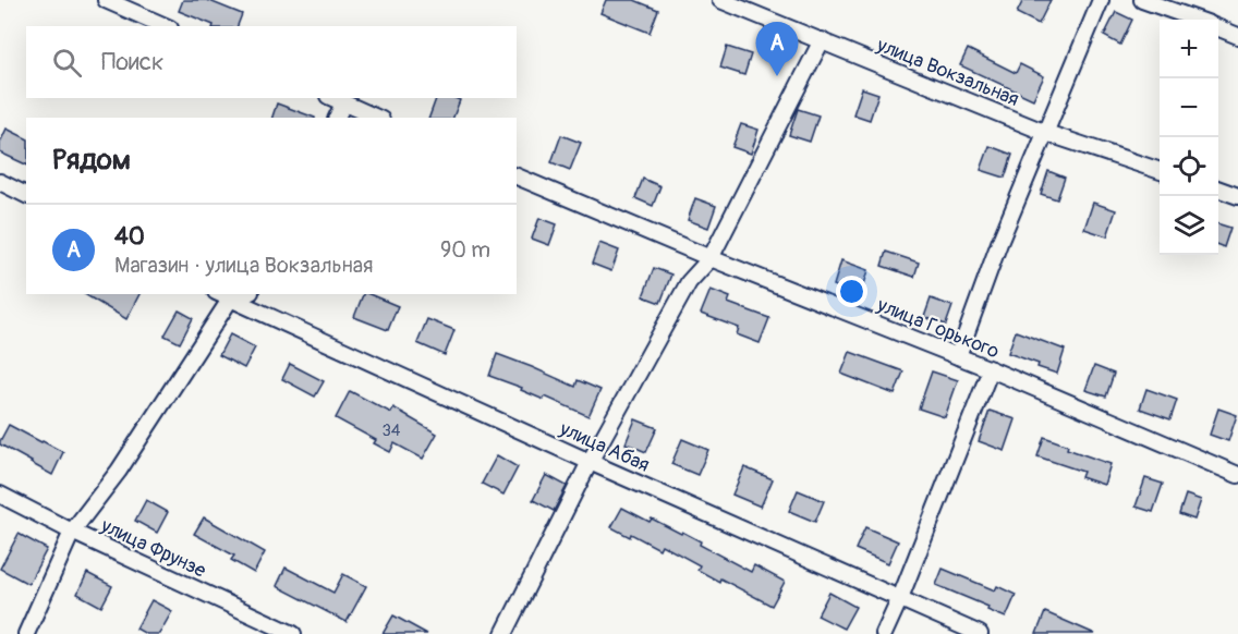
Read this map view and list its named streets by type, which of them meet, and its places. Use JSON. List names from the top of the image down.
{
  "streets": {
    "street": [
      "улица Вокзальная",
      "улица Горького",
      "улица Абая",
      "улица Фрунзе"
    ]
  },
  "house_numbers": ["34"],
  "page": {
    "map_buttons": ["+", "−"],
    "pins": "A",
    "search": "Поиск",
    "heading": "Рядом",
    "list": [
      {
        "mark": "A",
        "name": "40",
        "note": "Магазин · улица Вокзальная",
        "value": "90 m"
      }
    ]
  }
}
